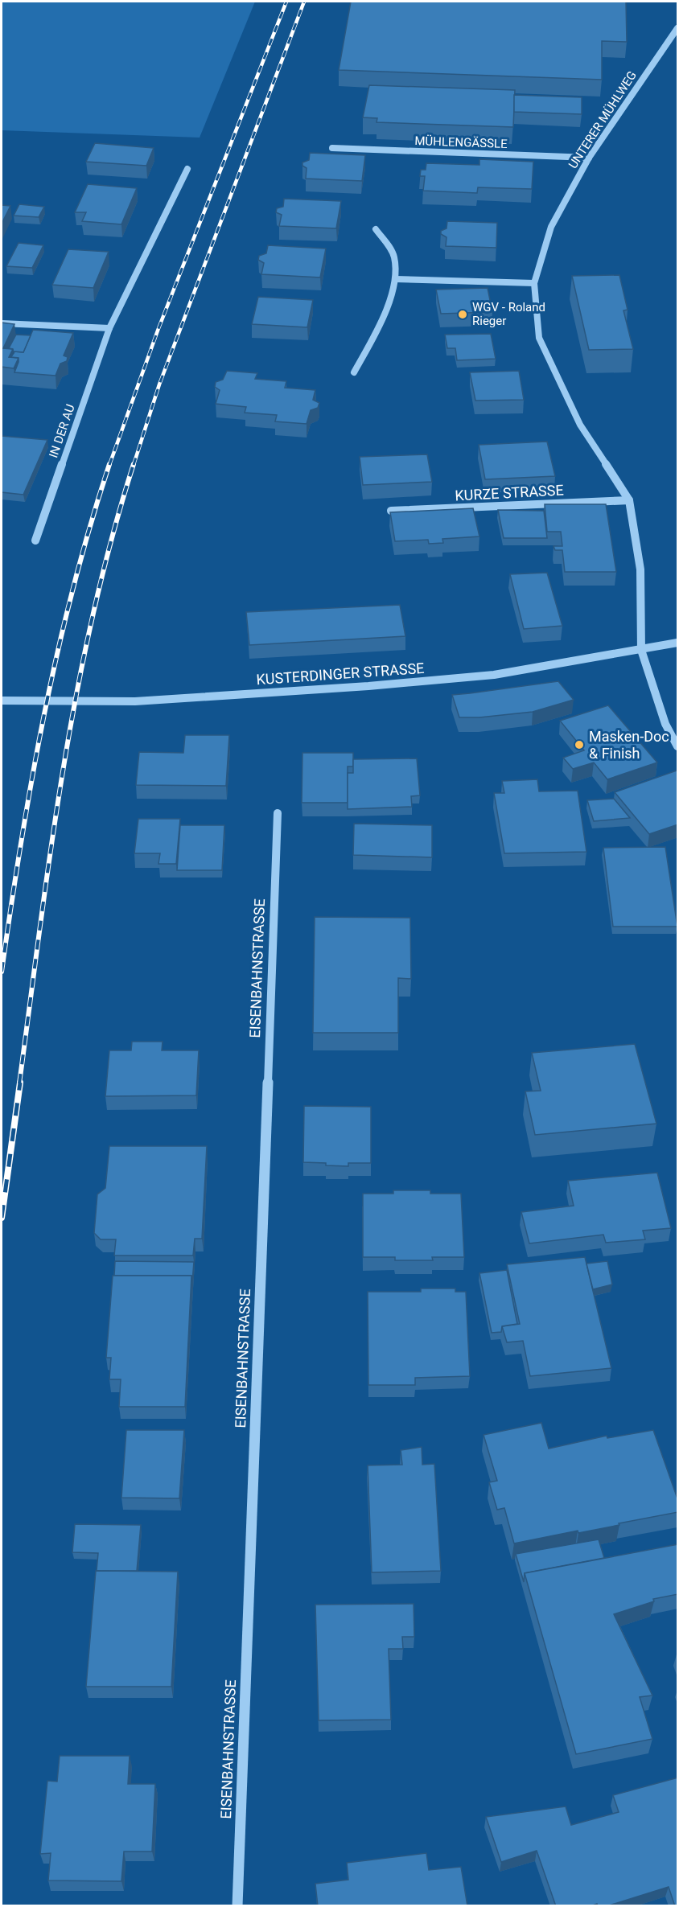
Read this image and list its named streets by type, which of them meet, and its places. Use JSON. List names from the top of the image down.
{
  "streets": {
    "street": [
      "UNTERER MÜHLWEG",
      "MÜHLENGÄSSLE",
      "IN DER AU",
      "KURZE STRASSE",
      "KUSTERDINGER STRASSE",
      "EISENBAHNSTRASSE"
    ]
  },
  "crossings": [
    ["UNTERER MÜHLWEG", "MÜHLENGÄSSLE"],
    ["UNTERER MÜHLWEG", "KURZE STRASSE"],
    ["UNTERER MÜHLWEG", "KUSTERDINGER STRASSE"]
  ],
  "places": ["WGV - Roland Rieger", "Masken-Doc & Finish"]
}
